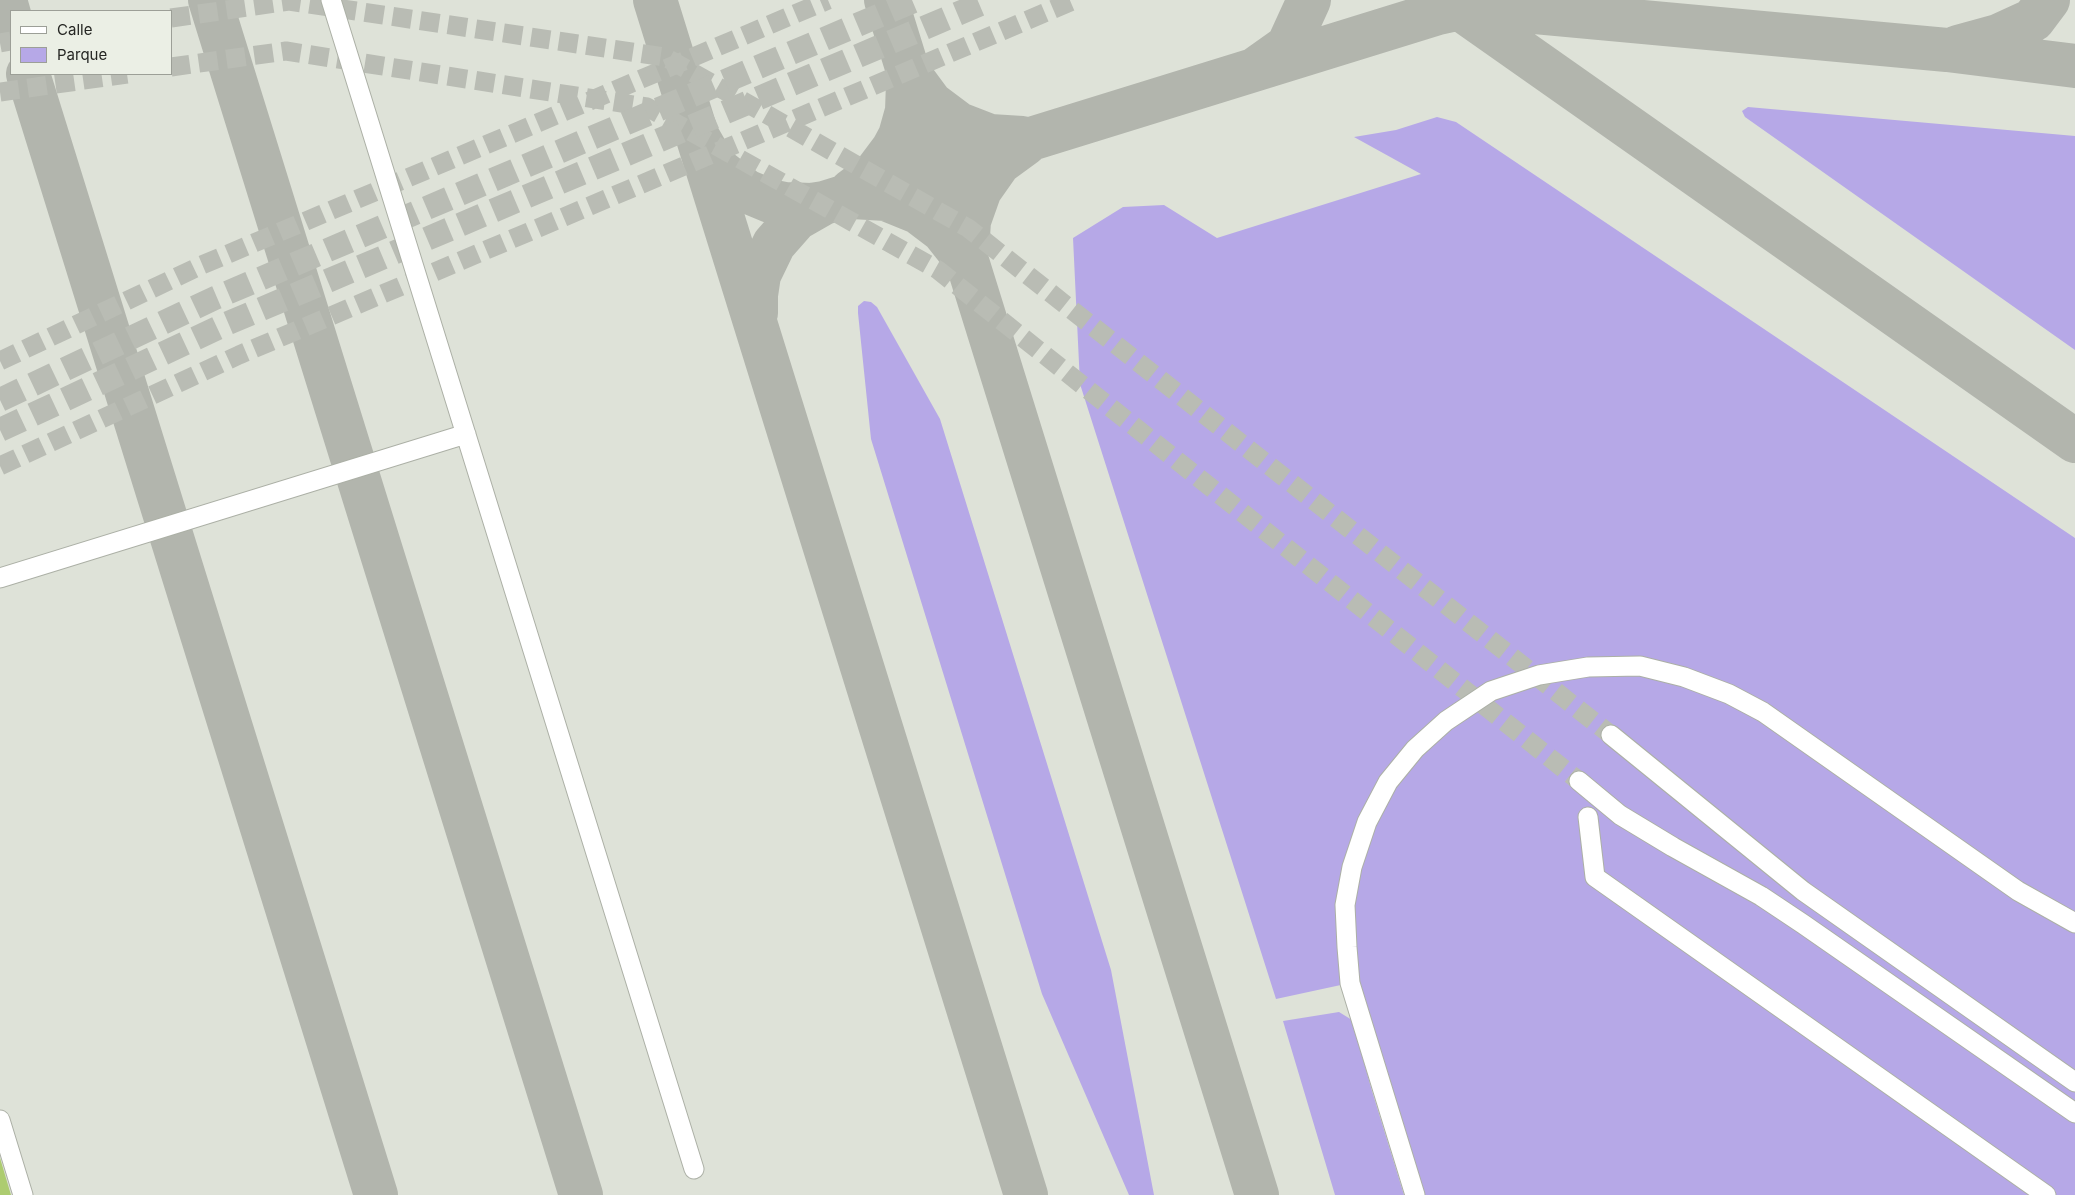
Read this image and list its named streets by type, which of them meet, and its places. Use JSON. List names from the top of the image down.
{
  "legend": ["Calle", "Parque"]
}
